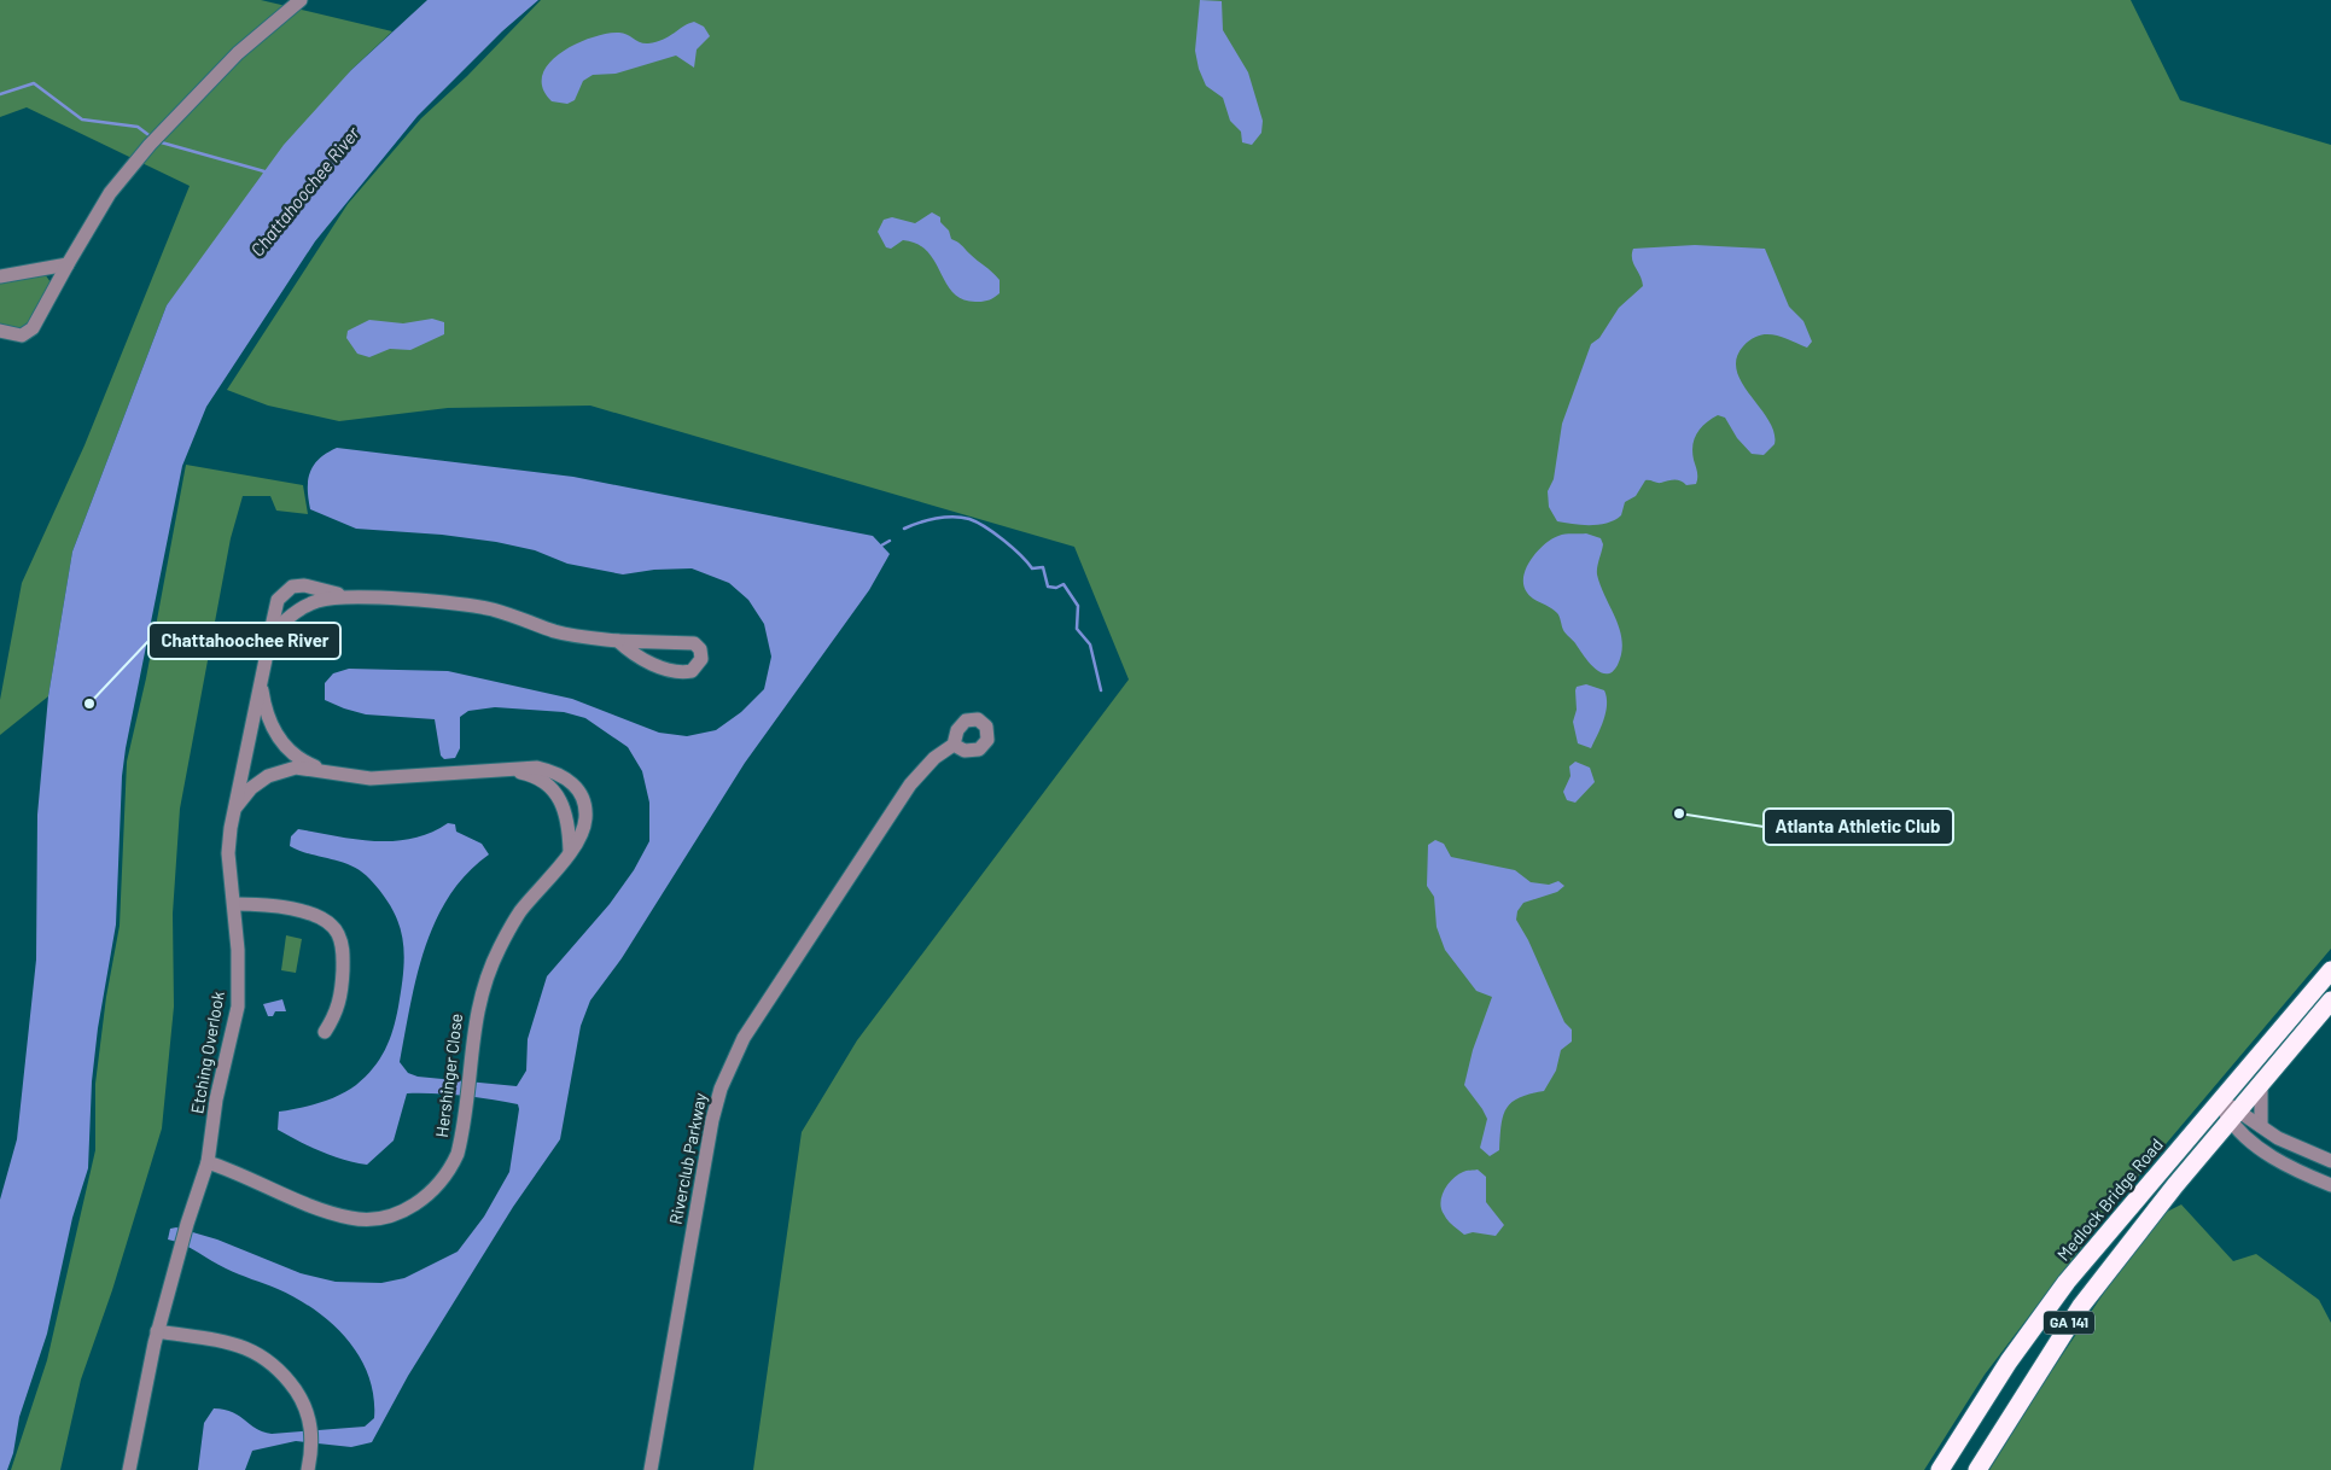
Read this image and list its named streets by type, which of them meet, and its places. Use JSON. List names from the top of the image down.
{
  "streets": {
    "highway": ["Medlock Bridge Road", "GA 141"],
    "street": ["Etching Overlook", "Hershinger Close", "Riverclub Parkway"]
  },
  "crossings": [
    ["Etching Overlook", "Hershinger Close"]
  ],
  "water": ["Chattahoochee River"],
  "places": ["Chattahoochee River", "Atlanta Athletic Club"]
}
